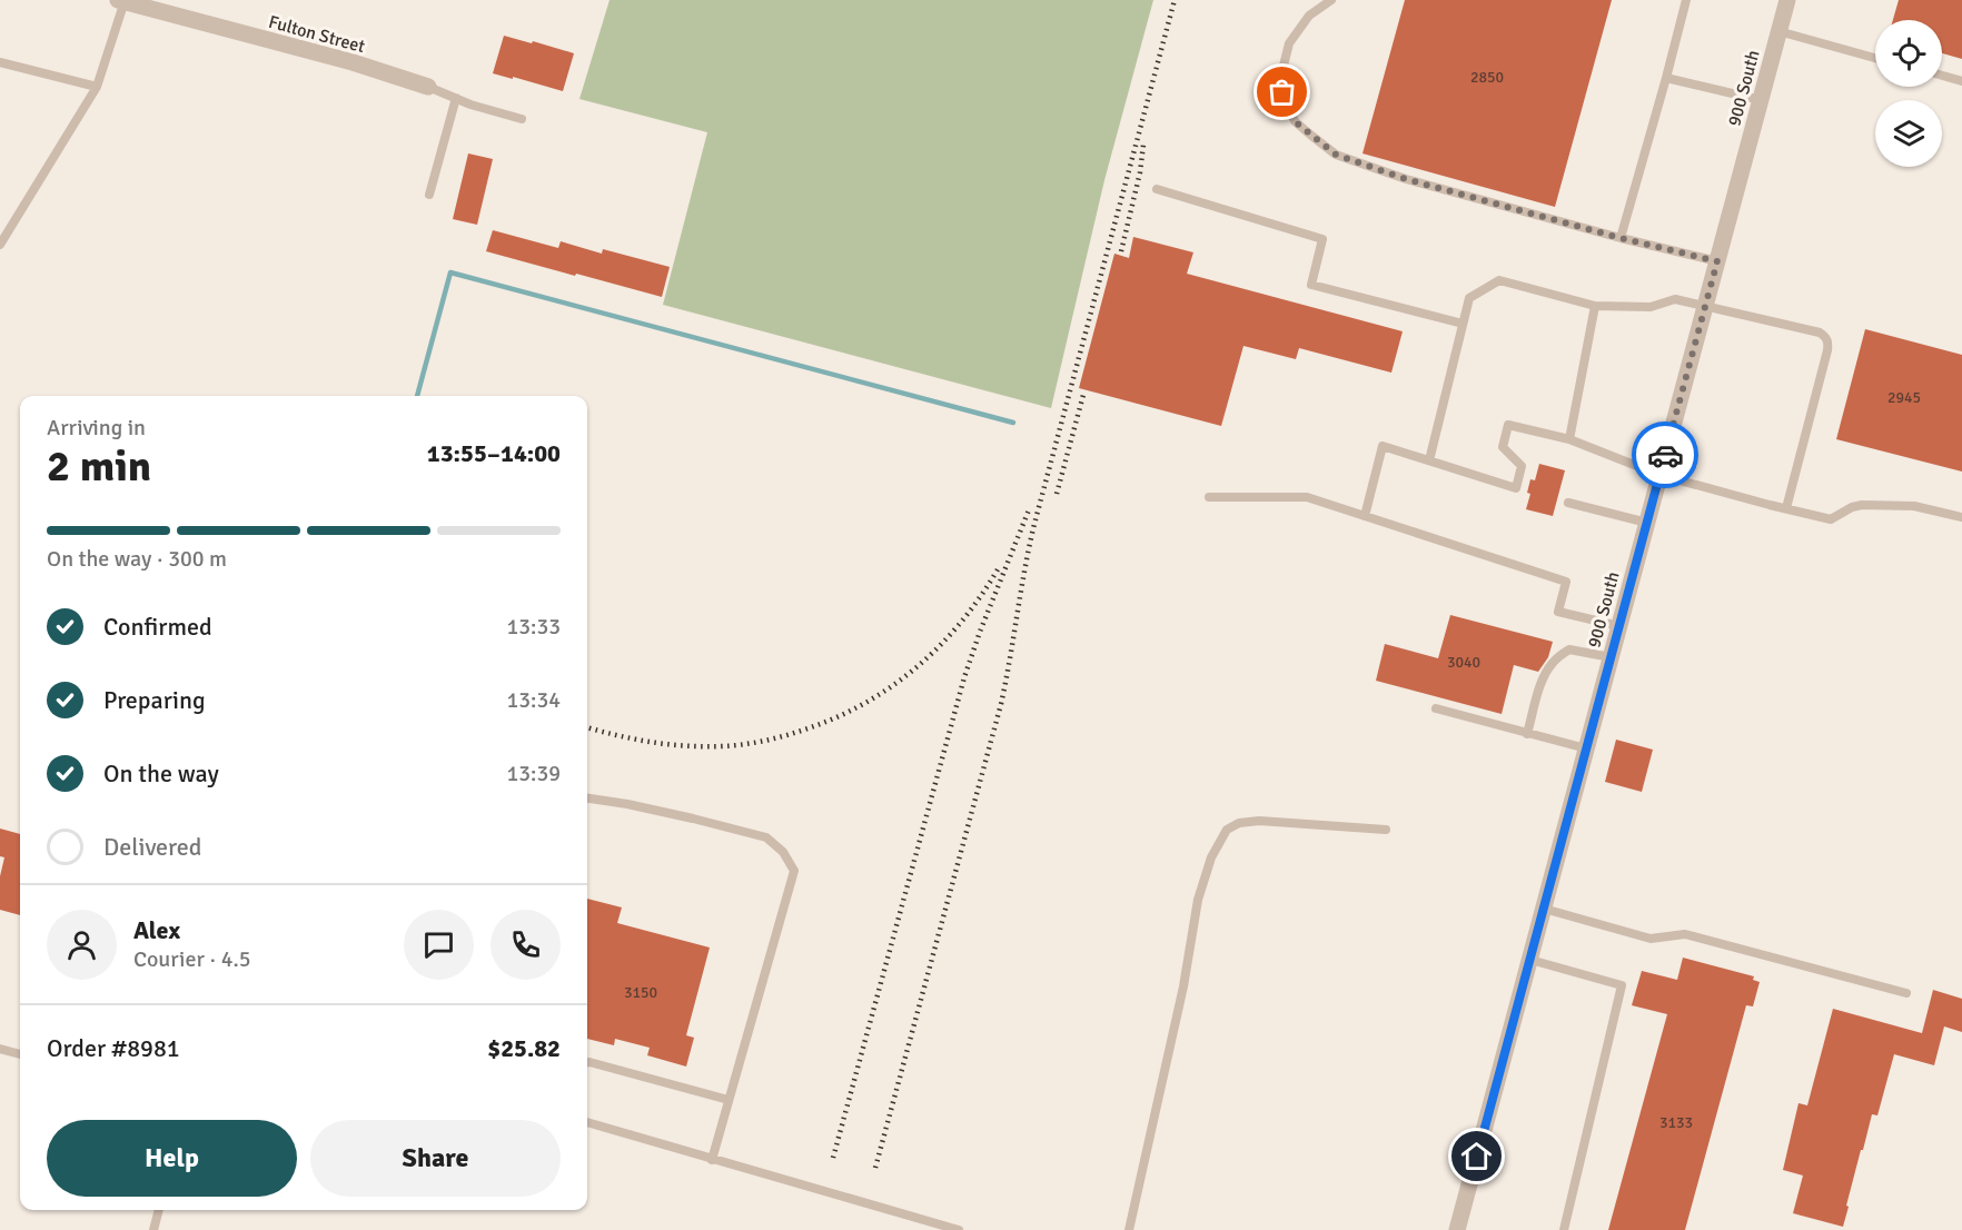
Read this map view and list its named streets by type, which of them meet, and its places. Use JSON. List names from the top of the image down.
{
  "streets": {
    "street": ["Fulton Street", "900 South"]
  },
  "house_numbers": [
    "2850",
    "2945",
    "3040",
    "3150",
    "3133"
  ],
  "page": {
    "heading": ["2 min", "Arriving in", "13:55–14:00"],
    "panel": [
      "Alex",
      "Courier · 4.5",
      "Order #8981",
      "$25.82"
    ],
    "bar": "On the way · 300 m",
    "list": [
      ["Confirmed", "13:33"],
      ["Preparing", "13:34"],
      ["On the way", "13:39"],
      "Delivered"
    ],
    "buttons": ["Help", "Share"]
  }
}
